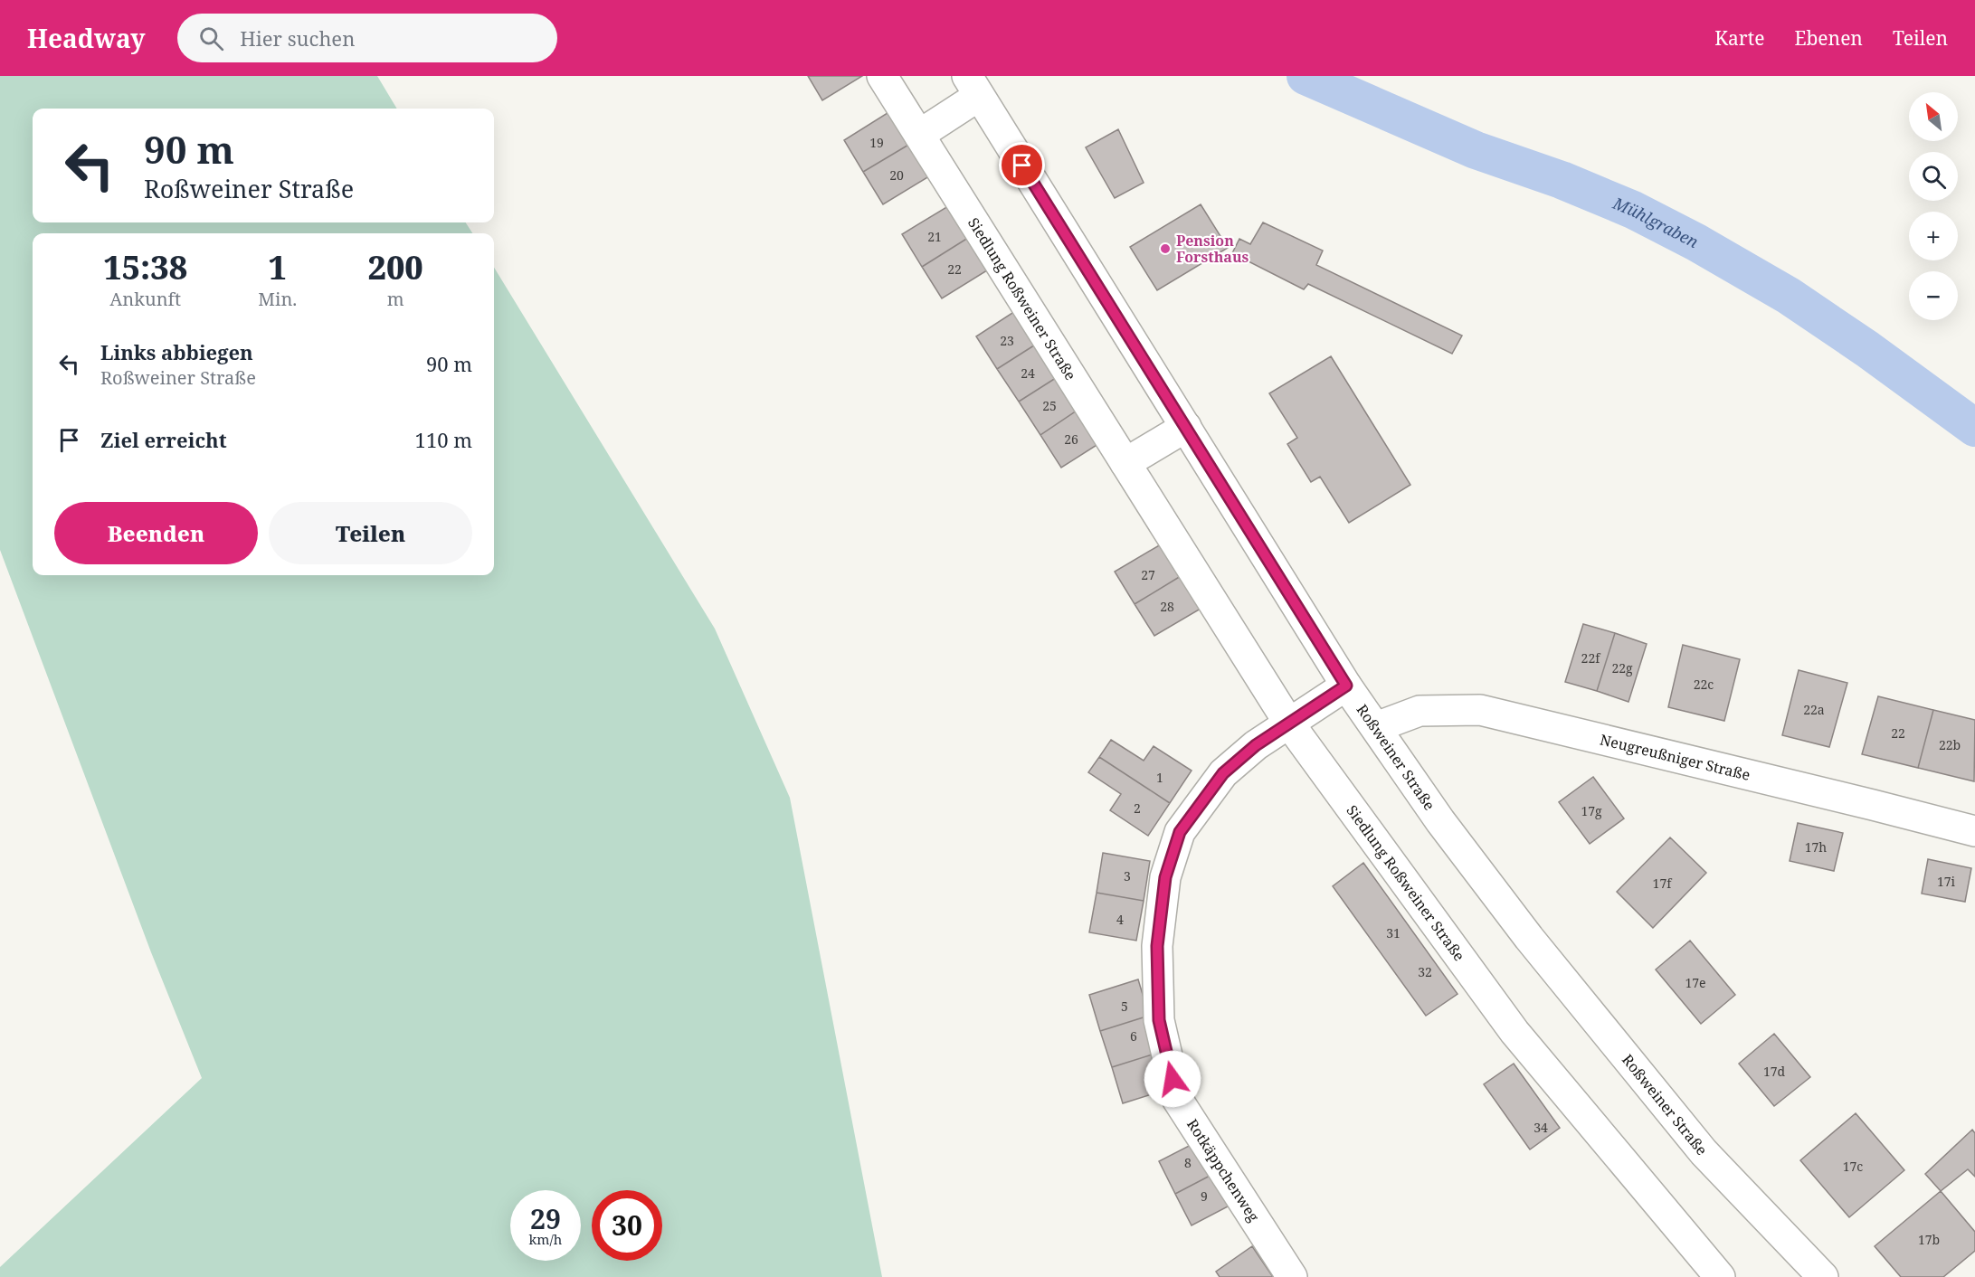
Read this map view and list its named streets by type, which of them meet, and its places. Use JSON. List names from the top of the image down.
{
  "streets": {
    "street": [
      "Siedlung Roßweiner Straße",
      "Roßweiner Straße",
      "Neugreußniger Straße",
      "Rotkäppchenweg"
    ]
  },
  "crossings": [
    ["Siedlung Roßweiner Straße", "Rotkäppchenweg"],
    ["Roßweiner Straße", "Neugreußniger Straße"],
    ["Roßweiner Straße", "Rotkäppchenweg"]
  ],
  "water": ["Mühlgraben"],
  "places": ["Pension Forsthaus"],
  "house_numbers": [
    "19",
    "20",
    "21",
    "22",
    "23",
    "24",
    "25",
    "26",
    "27",
    "28",
    "22f",
    "22g",
    "22c",
    "22a",
    "22",
    "22b",
    "1",
    "2",
    "17g",
    "17h",
    "3",
    "17i",
    "17f",
    "4",
    "31",
    "32",
    "17e",
    "5",
    "6",
    "17d",
    "34",
    "8",
    "17c",
    "9",
    "17b"
  ],
  "north": "top left",
  "page": {
    "header": "Headway",
    "search": "Hier suchen",
    "nav": ["Karte", "Ebenen", "Teilen"],
    "map_buttons": ["+", "−"],
    "turn": ["90 m", "Roßweiner Straße"],
    "eta": [
      "15:38",
      "Ankunft",
      "1",
      "Min.",
      "200",
      "m"
    ],
    "list": [
      {
        "name": "Links abbiegen",
        "note": "Roßweiner Straße",
        "value": "90 m"
      },
      {
        "name": "Ziel erreicht",
        "value": "110 m"
      }
    ],
    "buttons": ["Beenden", "Teilen"],
    "speed": "29 km/h",
    "limit": "30"
  }
}
